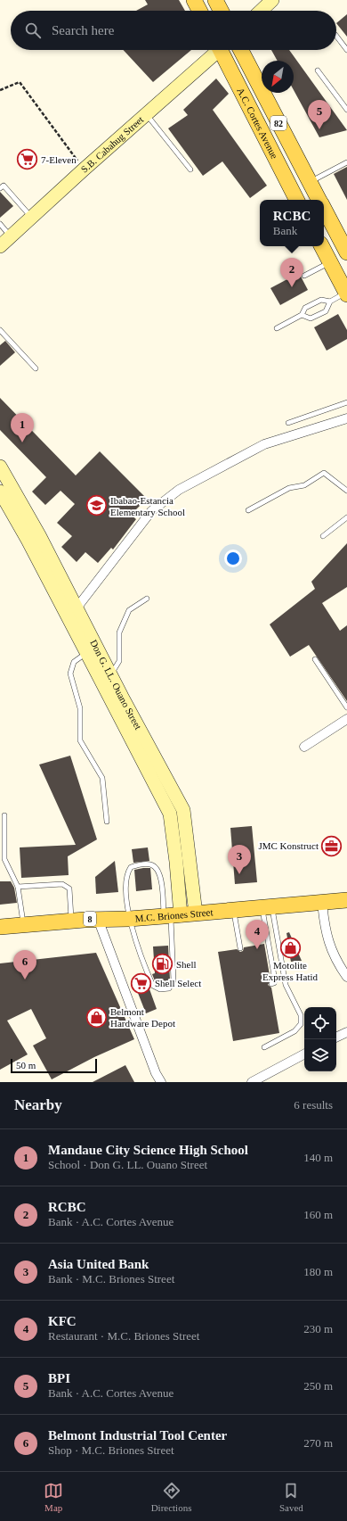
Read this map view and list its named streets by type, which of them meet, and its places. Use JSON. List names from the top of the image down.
{
  "streets": {
    "main road": [
      "A.C. Cortes Avenue",
      "82",
      "M.C. Briones Street",
      "8"
    ],
    "street": ["S.B. Cabahug Street", "Don G. LL. Ouano Street"]
  },
  "crossings": [
    ["Don G. LL. Ouano Street", "M.C. Briones Street"]
  ],
  "places": {
    "supermarket": ["7-Eleven", "Shell Select"],
    "school or university": ["Ibabao-Estancia Elementary School"],
    "office": ["JMC Konstruct"],
    "shop": ["Motolite Express Hatid", "Belmont Hardware Depot"],
    "fuel station": ["Shell"]
  },
  "scale_bar": "50 m",
  "north": "bottom left",
  "page": {
    "search": "Search here",
    "pins": [
      "5",
      "2",
      "1",
      "3",
      "4",
      "6"
    ],
    "popup": ["RCBC", "Bank"],
    "scale": "50 m",
    "heading": ["Nearby", "6 results"],
    "list": [
      {
        "mark": "1",
        "name": "Mandaue City Science High School",
        "note": "School · Don G. LL. Ouano Street",
        "value": "140 m"
      },
      {
        "mark": "2",
        "name": "RCBC",
        "note": "Bank · A.C. Cortes Avenue",
        "value": "160 m"
      },
      {
        "mark": "3",
        "name": "Asia United Bank",
        "note": "Bank · M.C. Briones Street",
        "value": "180 m"
      },
      {
        "mark": "4",
        "name": "KFC",
        "note": "Restaurant · M.C. Briones Street",
        "value": "230 m"
      },
      {
        "mark": "5",
        "name": "BPI",
        "note": "Bank · A.C. Cortes Avenue",
        "value": "250 m"
      },
      {
        "mark": "6",
        "name": "Belmont Industrial Tool Center",
        "note": "Shop · M.C. Briones Street",
        "value": "270 m"
      }
    ],
    "nav": ["Map", "Directions", "Saved"]
  }
}
